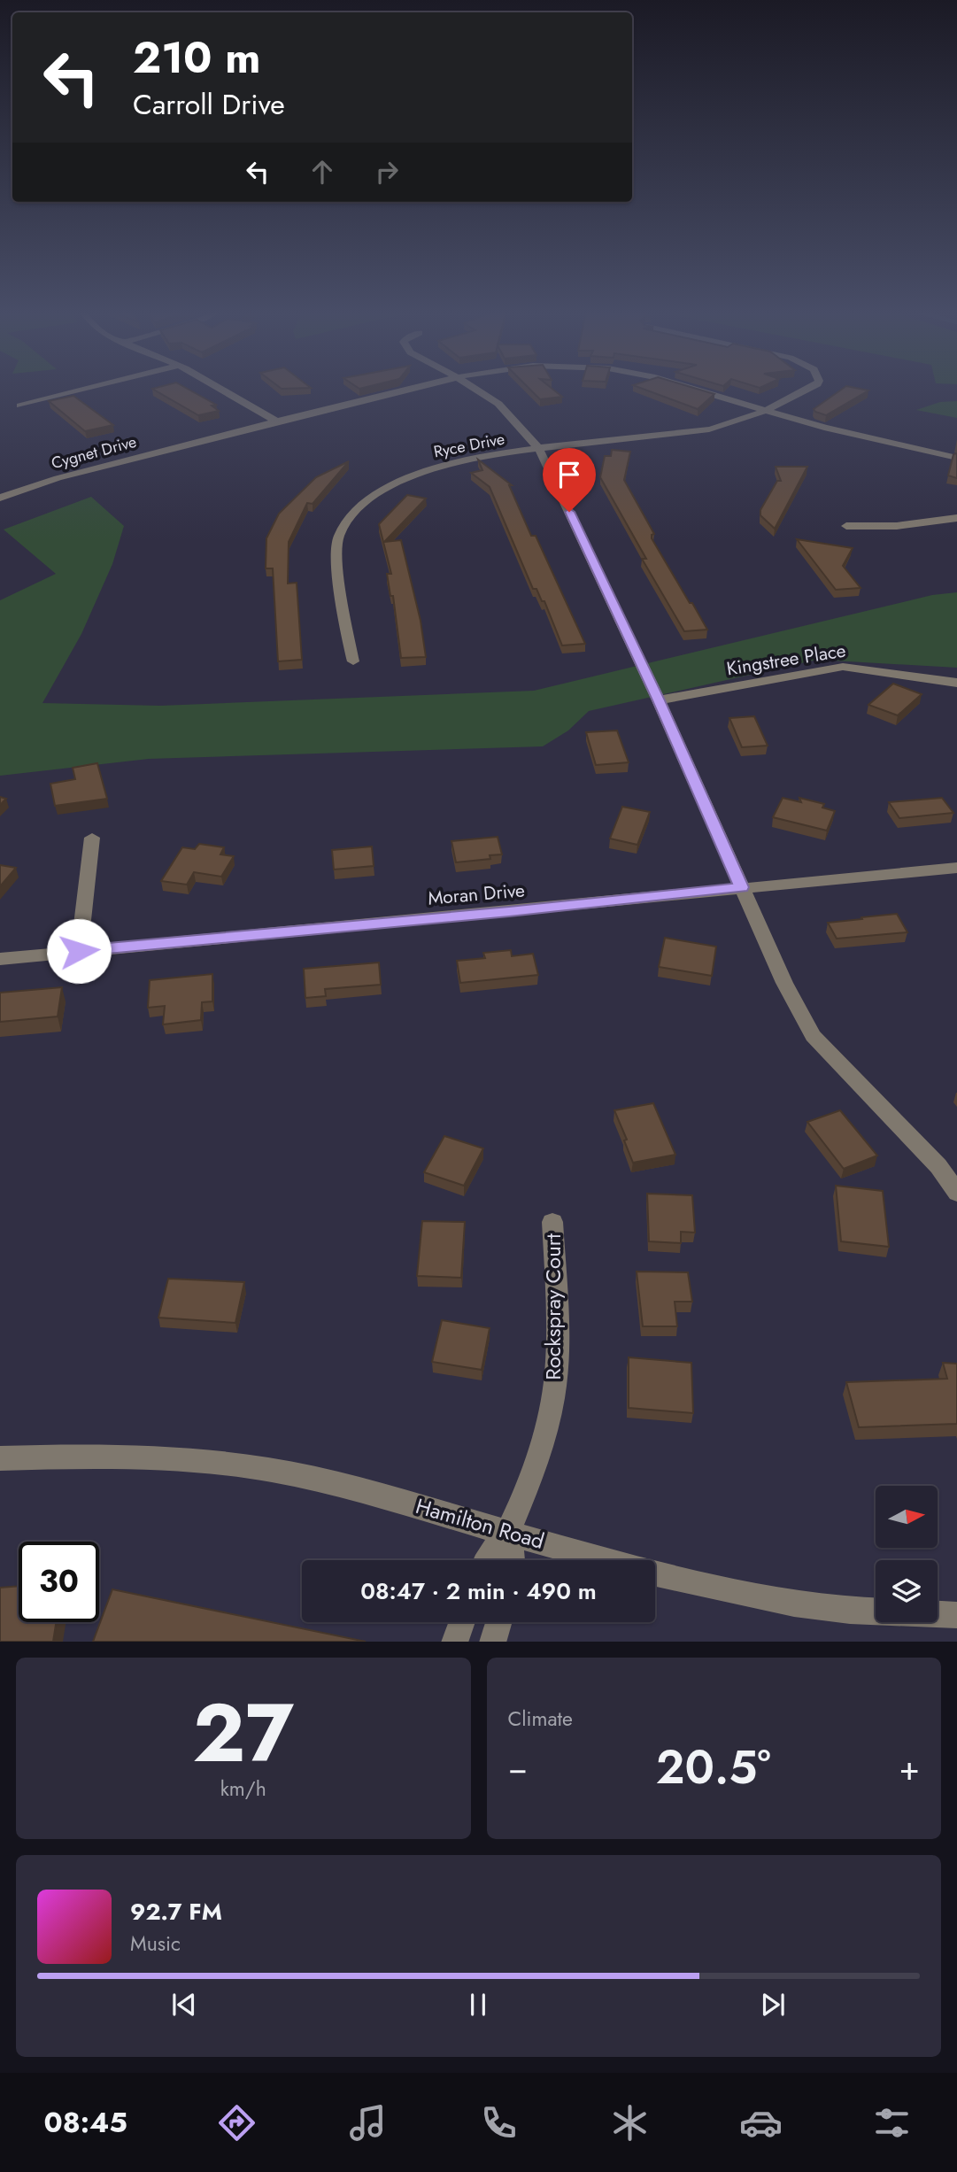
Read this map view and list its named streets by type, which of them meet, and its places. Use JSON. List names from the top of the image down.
{
  "streets": {
    "street": [
      "Ryce Drive",
      "Cygnet Drive",
      "Kingstree Place",
      "Moran Drive",
      "Rockspray Court",
      "Hamilton Road"
    ]
  },
  "crossings": [
    ["Ryce Drive", "Cygnet Drive"],
    ["Rockspray Court", "Hamilton Road"]
  ],
  "north": "right",
  "page": {
    "turn": ["210 m", "Carroll Drive"],
    "limit": "30",
    "trip": "08:47 · 2 min · 490 m",
    "tile": [
      ["27", "km/h"],
      "Climate"
    ],
    "heat": ["−", "20.5°", "+"],
    "song": ["92.7 FM", "Music"],
    "tabs": "08:45"
  }
}
